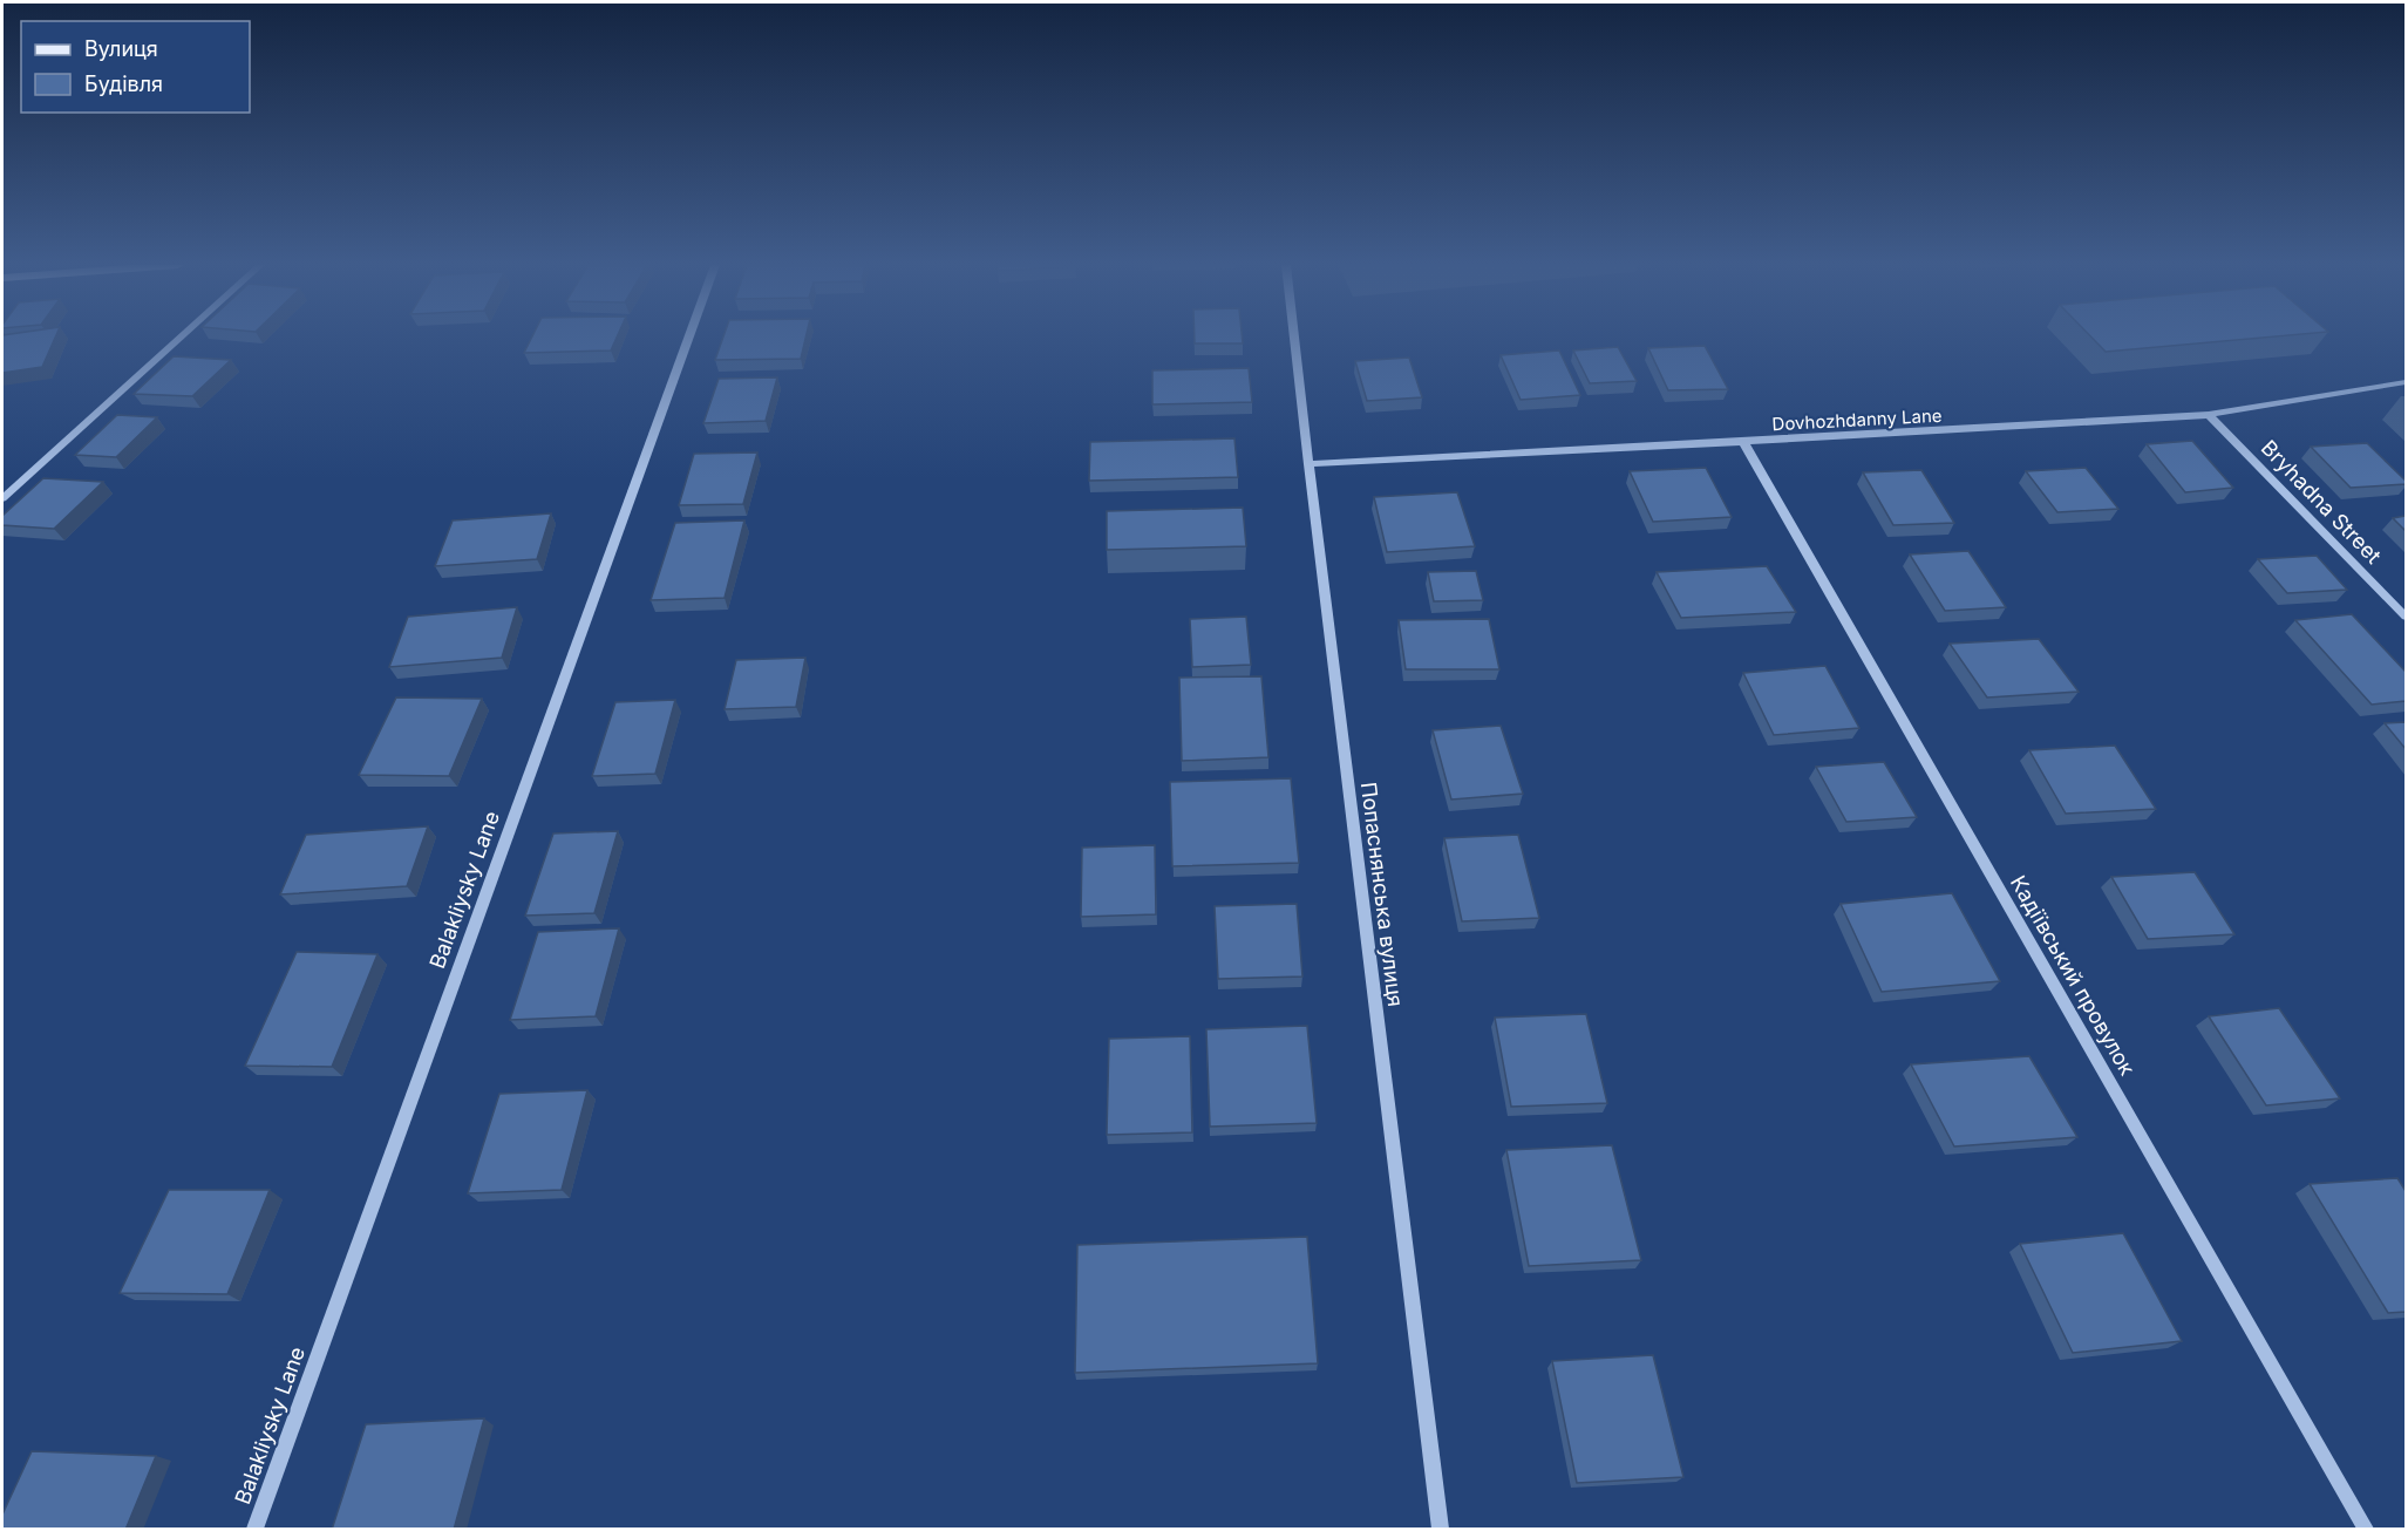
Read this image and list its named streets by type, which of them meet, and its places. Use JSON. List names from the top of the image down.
{
  "streets": {
    "street": [
      "Dovhozhdanny Lane",
      "Bryhadna Street",
      "Balakliysky Lane",
      "Попаснянська вулиця",
      "Кадіївський провулок"
    ]
  },
  "crossings": [
    ["Dovhozhdanny Lane", "Bryhadna Street"],
    ["Dovhozhdanny Lane", "Попаснянська вулиця"],
    ["Dovhozhdanny Lane", "Кадіївський провулок"]
  ],
  "legend": ["Вулиця", "Будівля"]
}
